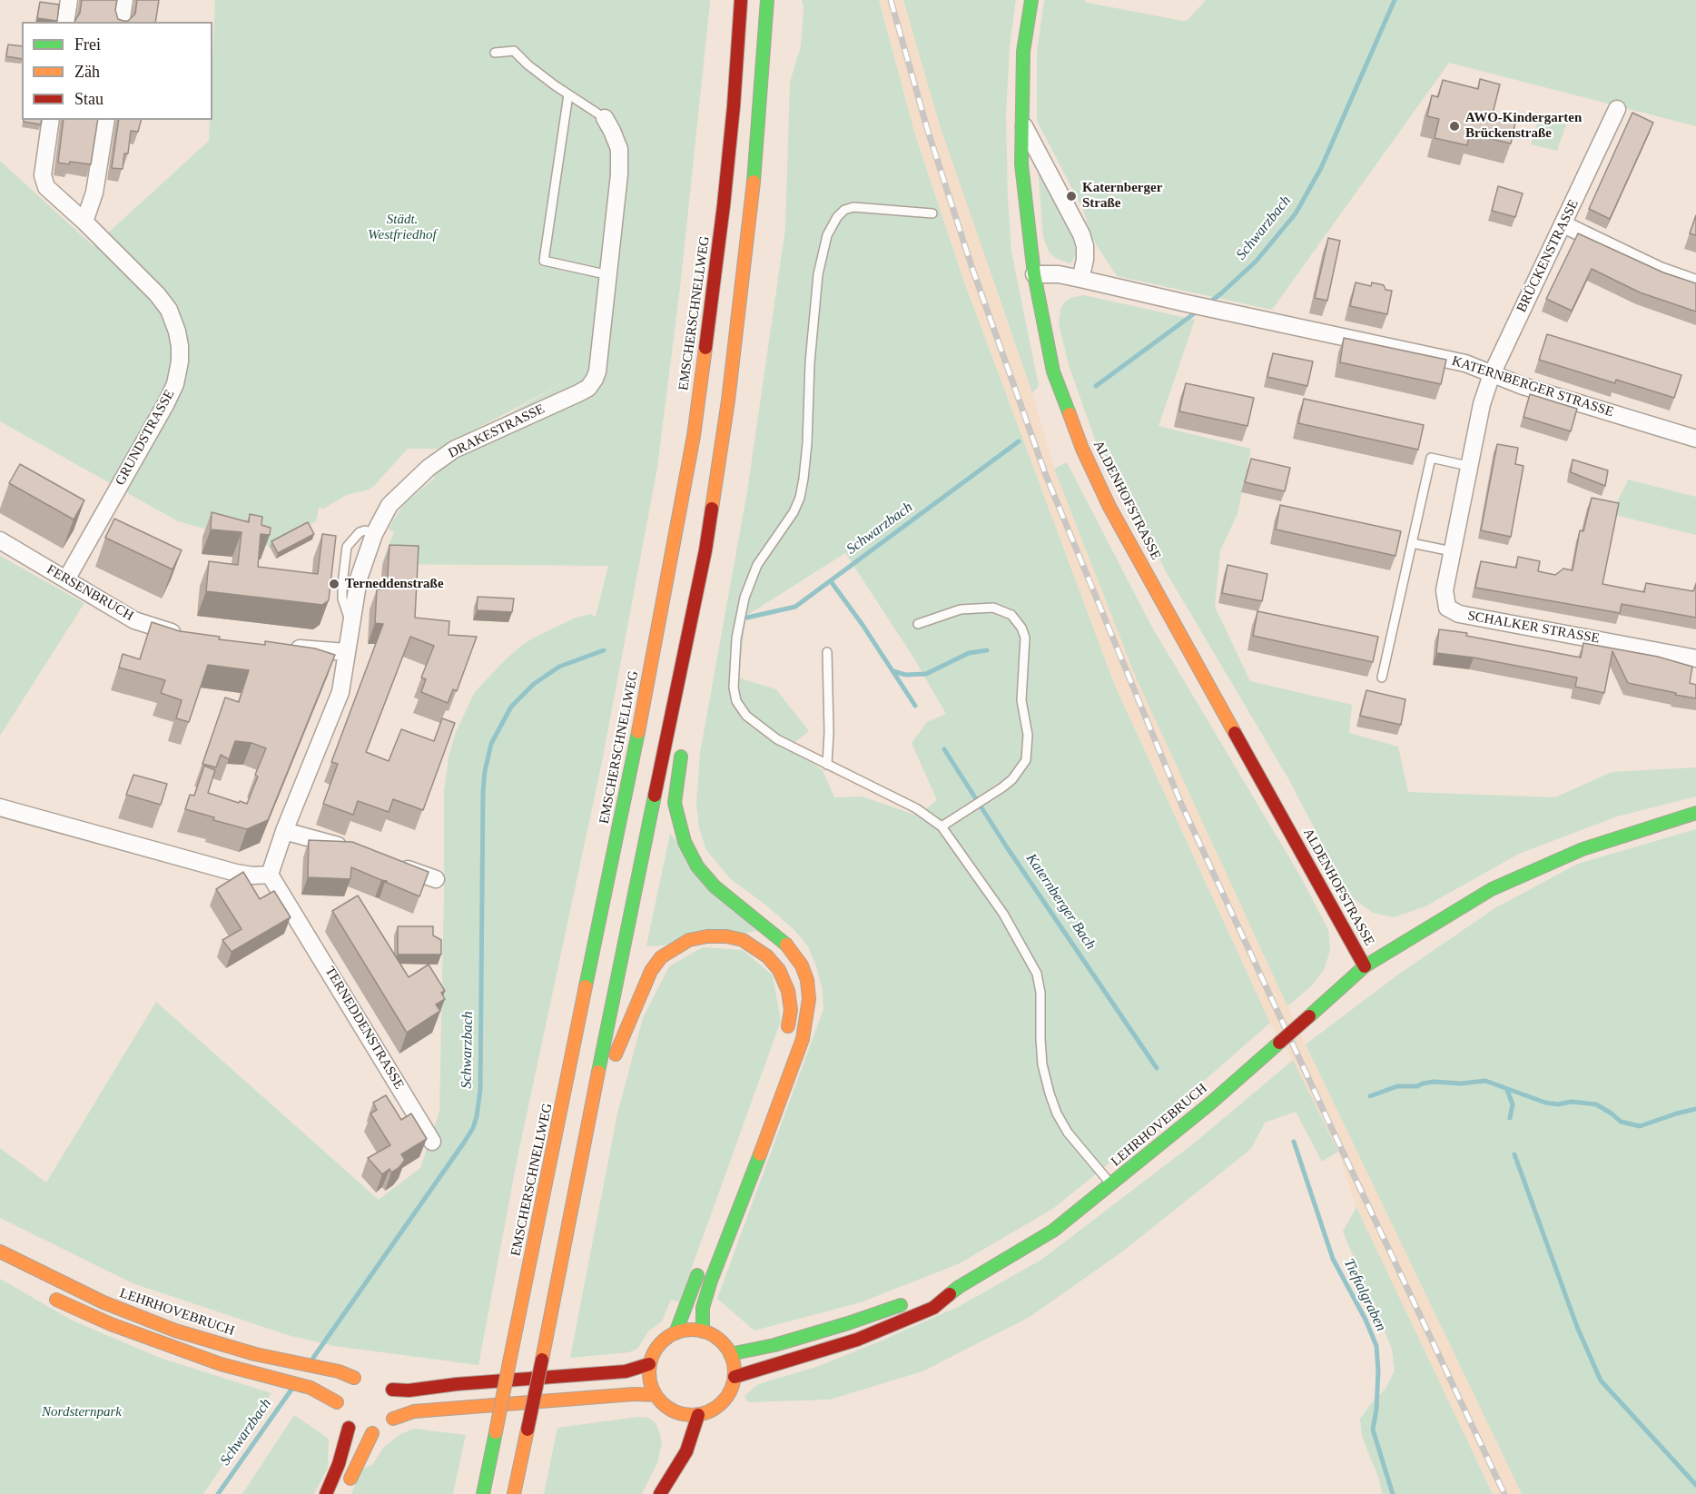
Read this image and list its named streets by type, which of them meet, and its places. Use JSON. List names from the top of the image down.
{
  "streets": {
    "main road": ["EMSCHERSCHNELLWEG", "ALDENHOFSTRASSE", "LEHRHOVEBRUCH"],
    "street": [
      "BRÜCKENSTRASSE",
      "KATERNBERGER STRASSE",
      "DRAKESTRASSE",
      "GRUNDSTRASSE",
      "FERSENBRUCH",
      "SCHALKER STRASSE",
      "TERNEDDENSTRASSE"
    ]
  },
  "crossings": [
    ["BRÜCKENSTRASSE", "KATERNBERGER STRASSE"],
    ["BRÜCKENSTRASSE", "SCHALKER STRASSE"],
    ["KATERNBERGER STRASSE", "ALDENHOFSTRASSE"],
    ["DRAKESTRASSE", "TERNEDDENSTRASSE"],
    ["GRUNDSTRASSE", "FERSENBRUCH"],
    ["ALDENHOFSTRASSE", "LEHRHOVEBRUCH"]
  ],
  "water": ["Schwarzbach", "Katernberger Bach", "Tieftalgraben"],
  "parks": ["Städt. Westfriedhof", "Nordsternpark"],
  "places": ["AWO-Kindergarten Brückenstraße", "Katernberger Straße", "Terneddenstraße"],
  "legend": ["Frei", "Zäh", "Stau"]
}
